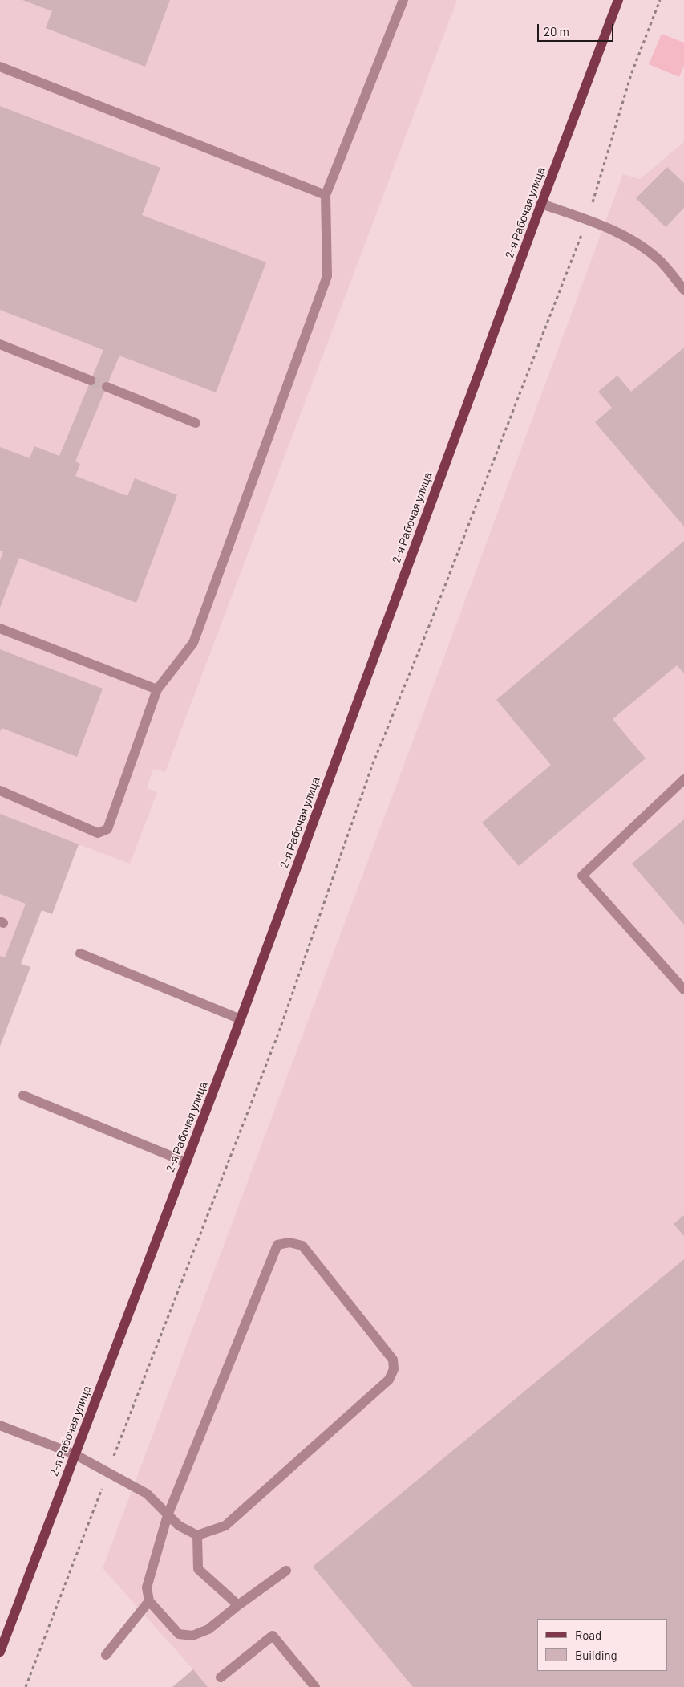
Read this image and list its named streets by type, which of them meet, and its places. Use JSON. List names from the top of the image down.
{
  "streets": {
    "main road": ["2-я Рабочая улица"]
  },
  "legend": ["Road", "Building"],
  "scale_bar": "20 m"
}
